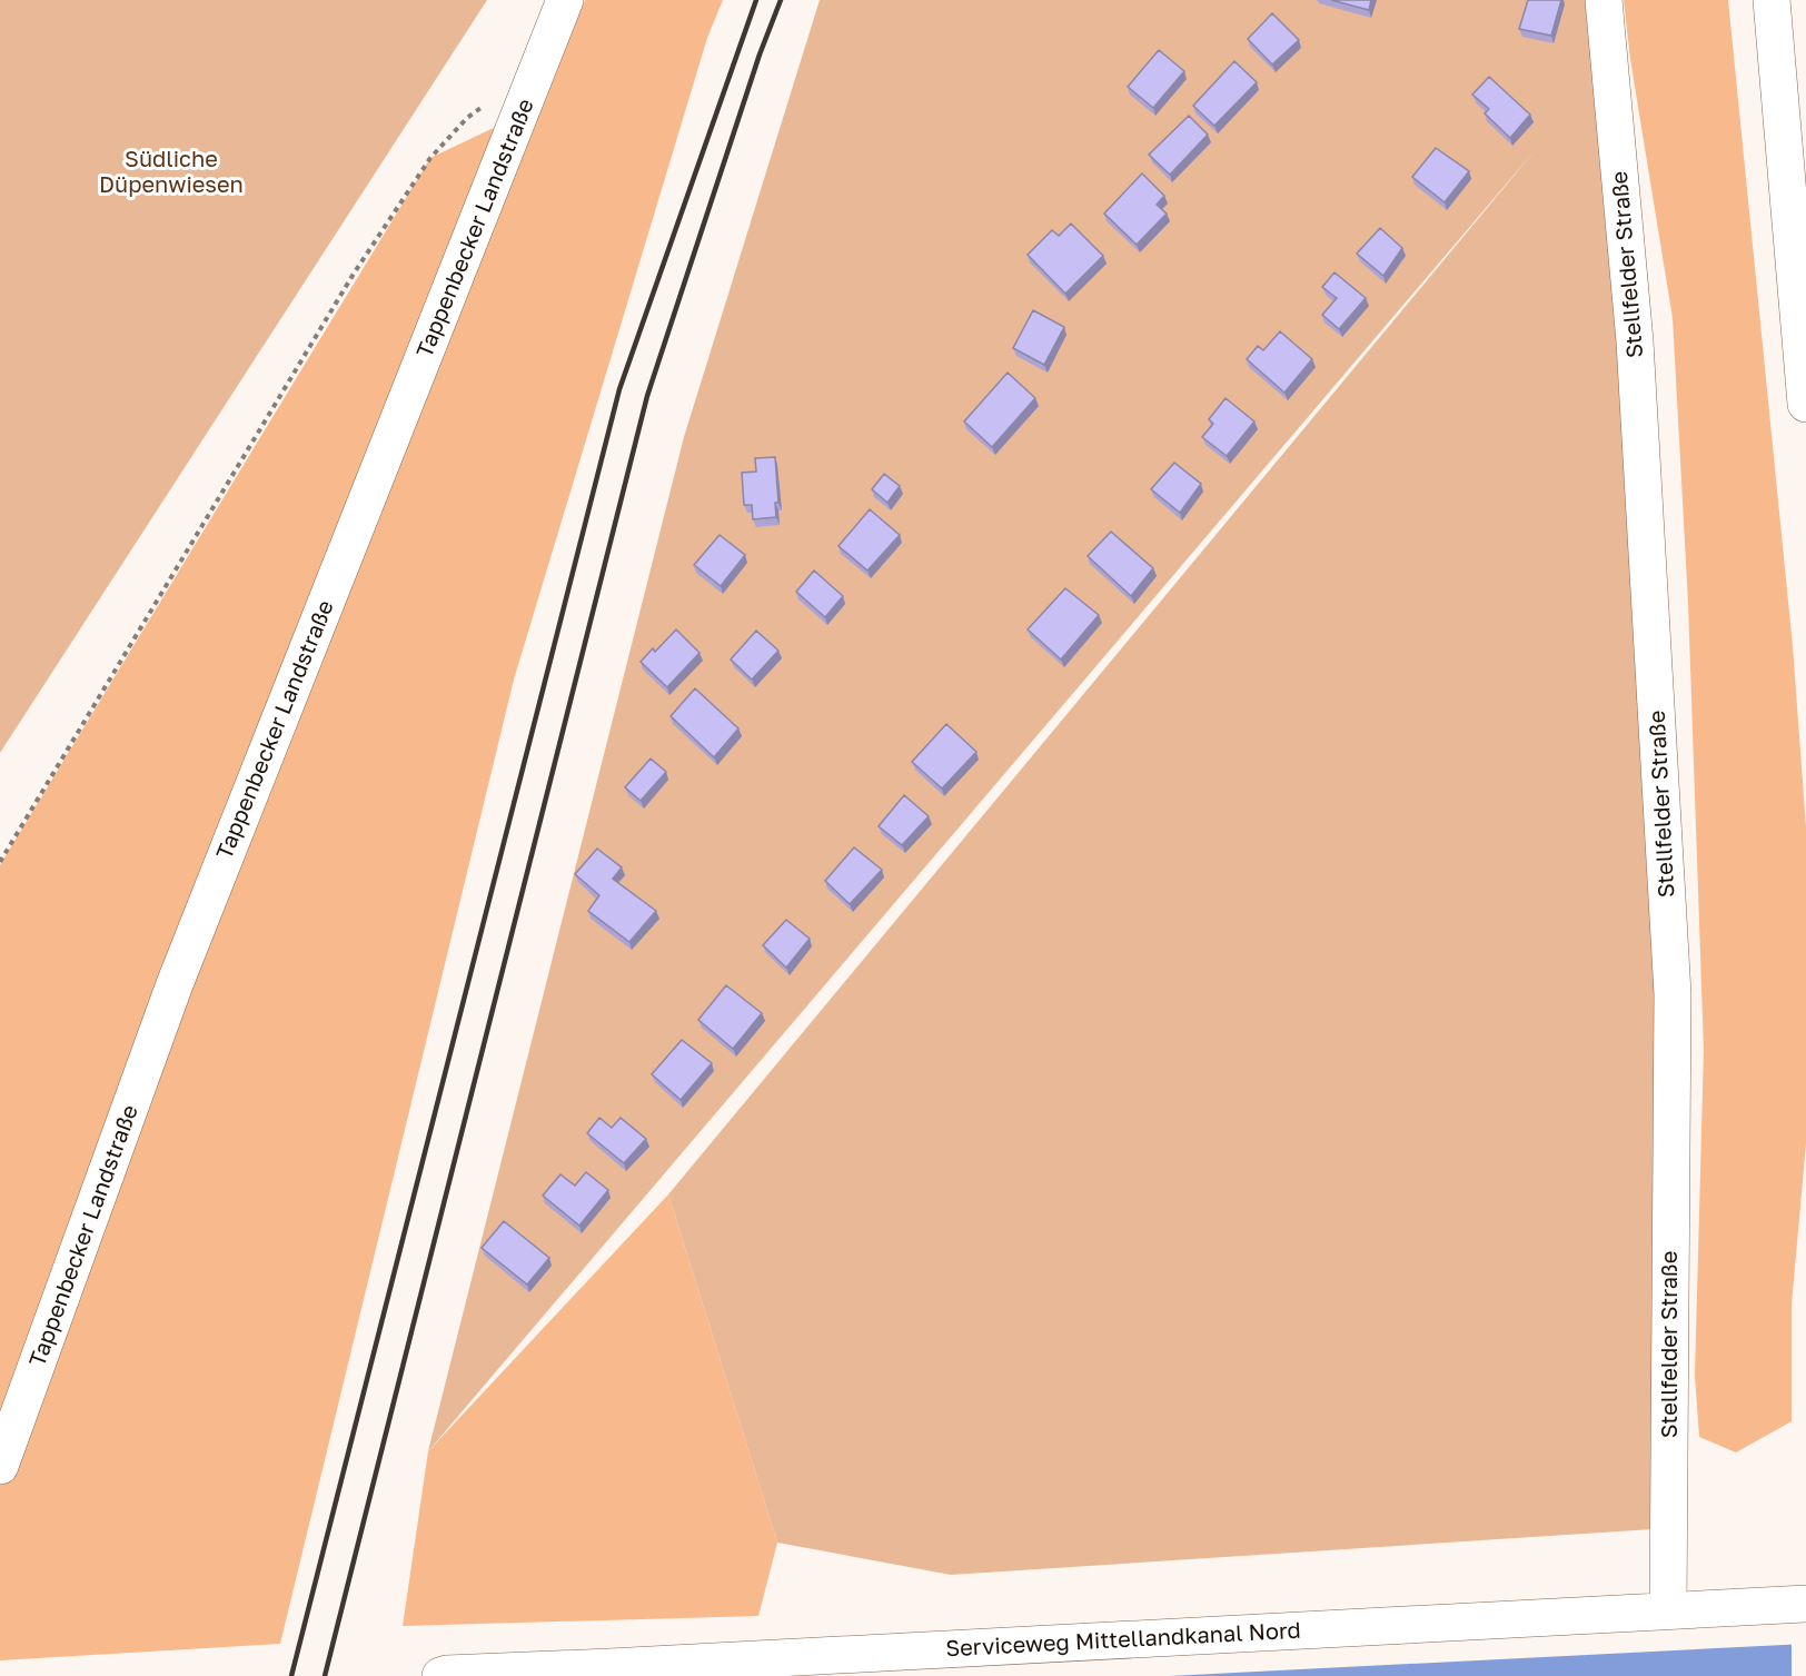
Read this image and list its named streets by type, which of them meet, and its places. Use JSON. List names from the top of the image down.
{
  "streets": {
    "main road": ["Tappenbecker Landstraße", "Stellfelder Straße", "Serviceweg Mittellandkanal Nord"]
  },
  "crossings": [
    ["Stellfelder Straße", "Serviceweg Mittellandkanal Nord"]
  ],
  "parks": ["Südliche Düpenwiesen"]
}
